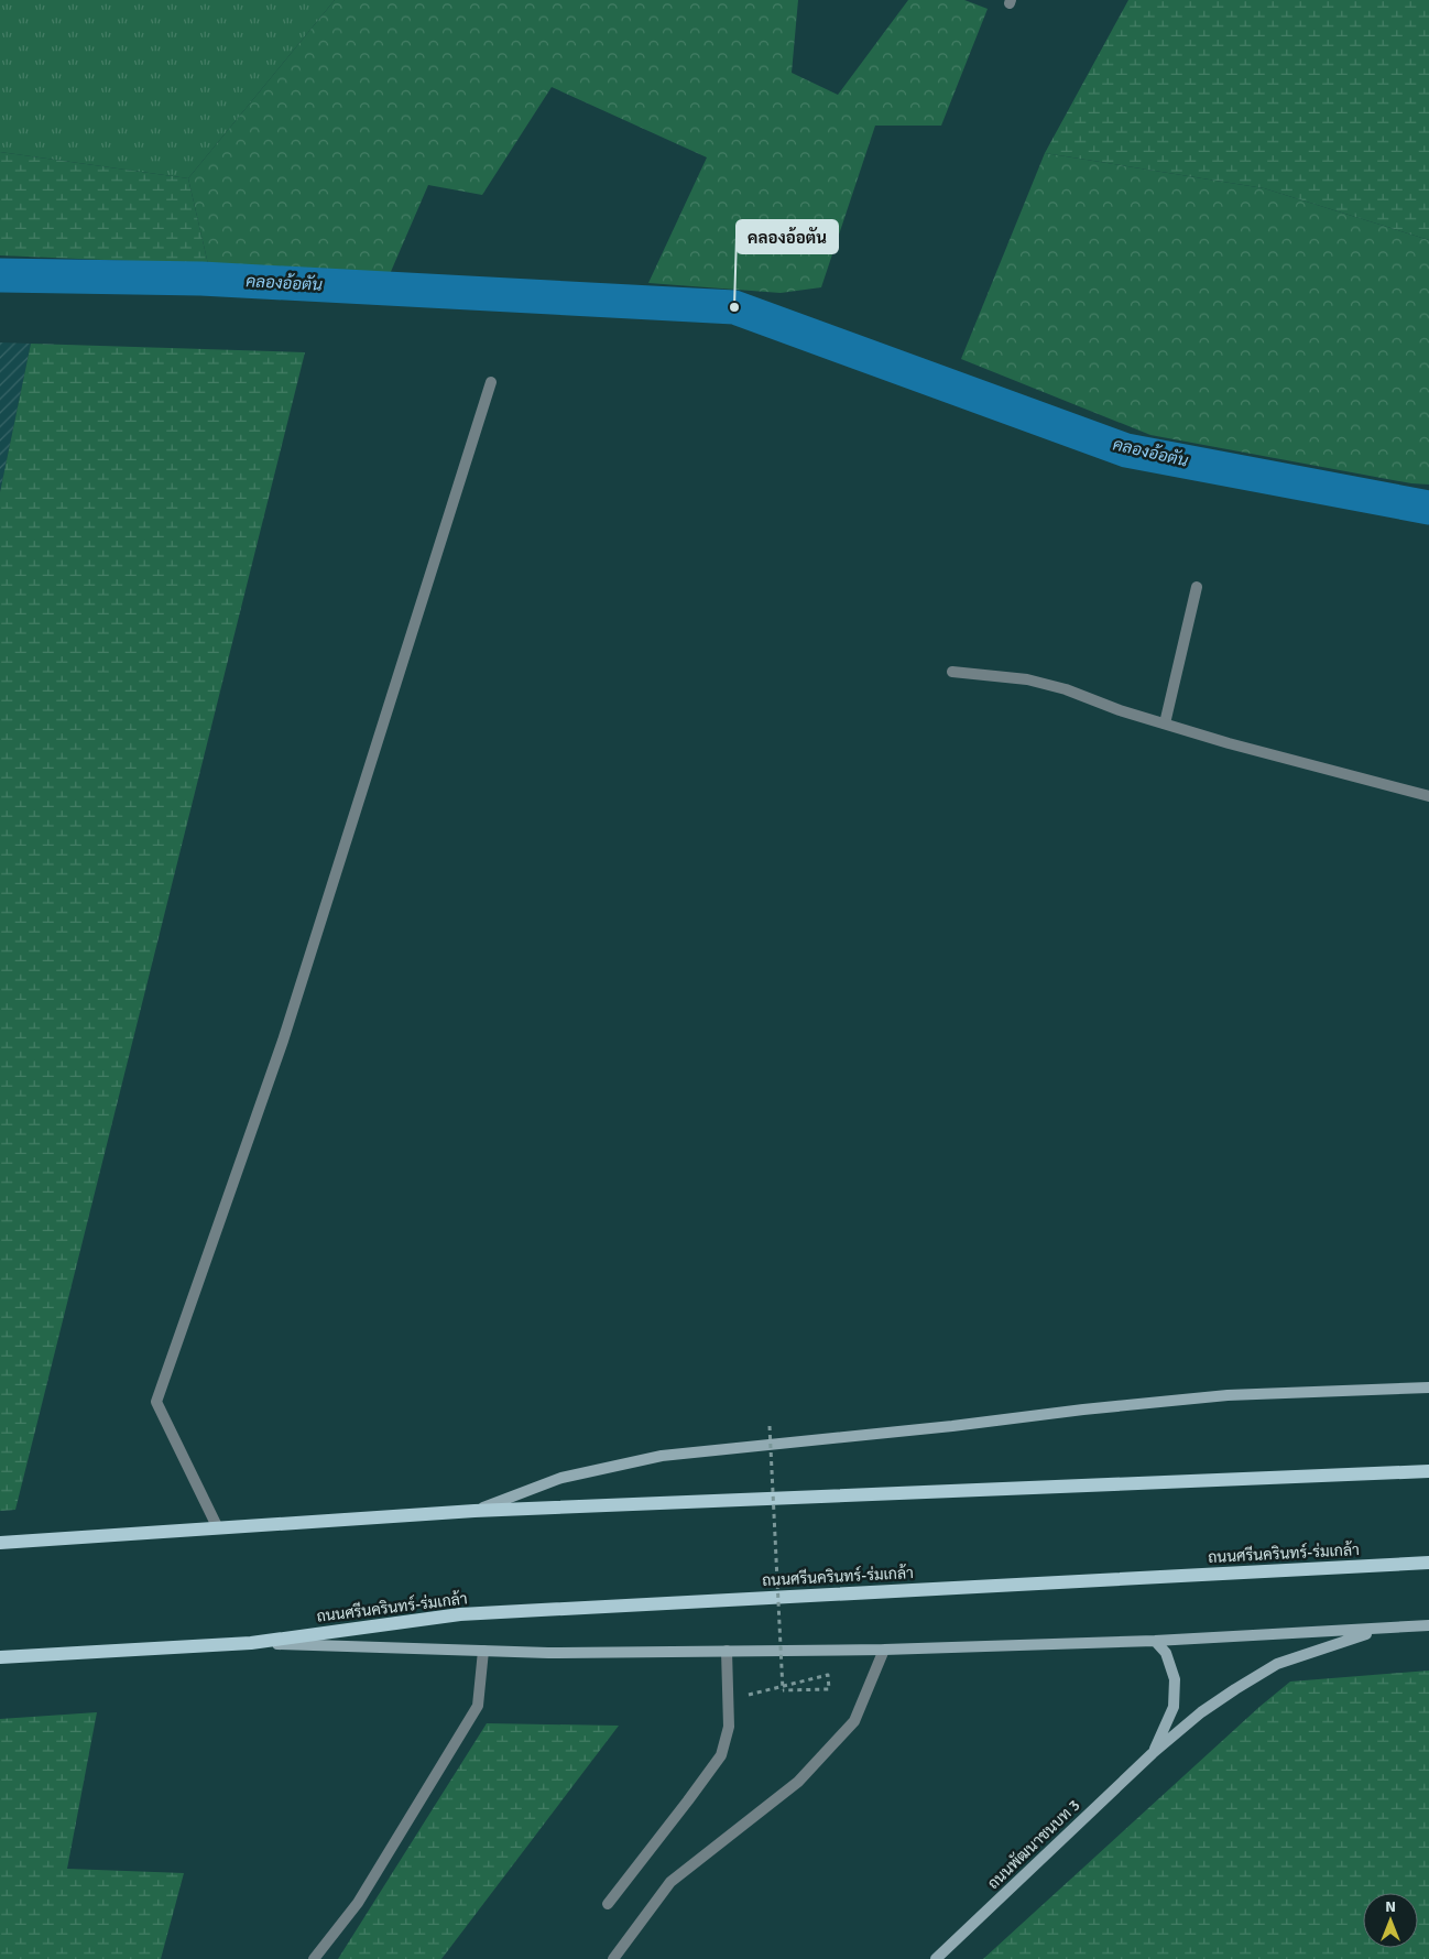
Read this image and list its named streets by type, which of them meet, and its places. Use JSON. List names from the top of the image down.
{
  "streets": {
    "main road": ["ถนนศรีนครินทร์-ร่มเกล้า", "ถนนพัฒนาชนบท 3"]
  },
  "crossings": [
    ["ถนนศรีนครินทร์-ร่มเกล้า", "ถนนพัฒนาชนบท 3"]
  ],
  "water": ["คลองอ้อตัน"],
  "places": ["คลองอ้อตัน"],
  "north": "top"
}
